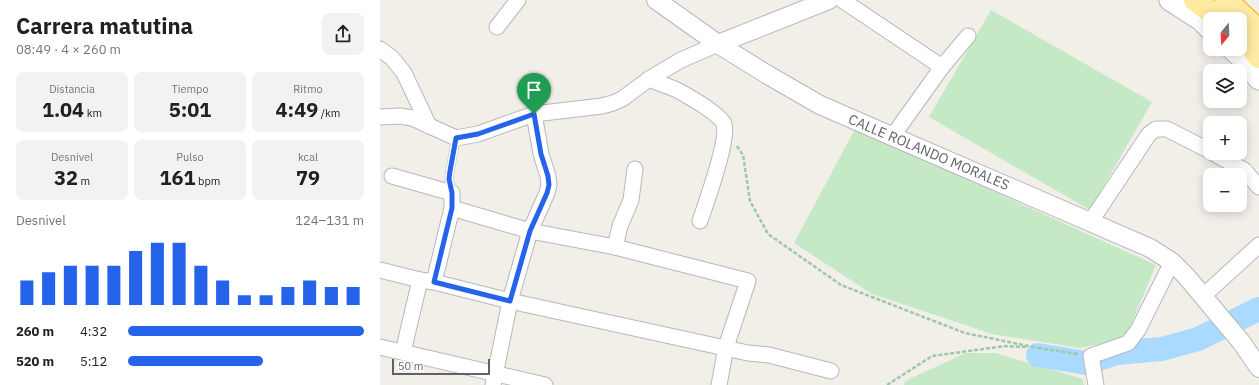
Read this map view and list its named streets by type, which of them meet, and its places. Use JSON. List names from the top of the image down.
{
  "streets": {
    "street": ["CALLE ROLANDO MORALES"]
  },
  "scale_bar": "50 m",
  "north": "bottom",
  "page": {
    "heading": ["Carrera matutina", "08:49 · 4 × 260 m"],
    "map_buttons": ["+", "−"],
    "stats": [
      ["Distancia", "1.04 km"],
      ["Tiempo", "5:01"],
      ["Ritmo", "4:49 /km"],
      ["Desnivel", "32 m"],
      ["Pulso", "161 bpm"],
      ["kcal", "79"]
    ],
    "chart": ["Desnivel", "124–131 m"],
    "list": [
      {
        "name": "260 m",
        "note": "4:32"
      },
      {
        "name": "520 m",
        "note": "5:12"
      }
    ],
    "scale": "50 m"
  }
}
